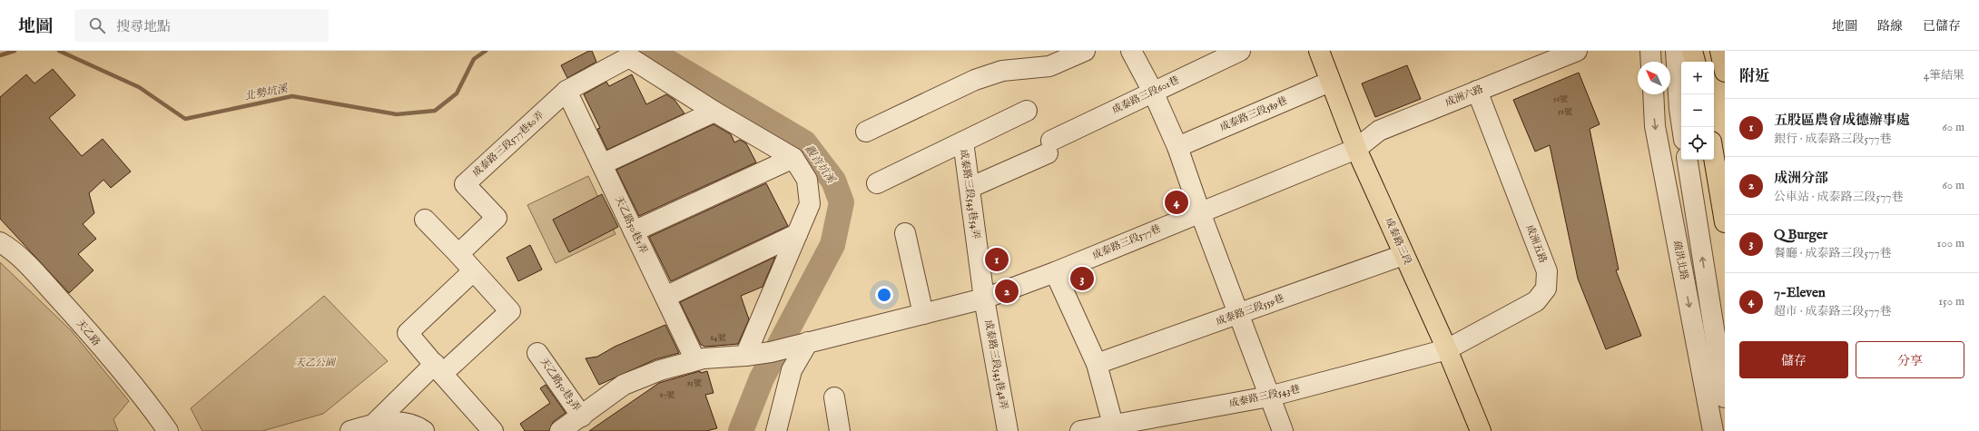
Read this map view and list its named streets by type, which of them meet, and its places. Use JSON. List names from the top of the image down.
{
  "streets": {
    "main road": ["成泰路三段"],
    "street": [
      "成泰路三段601巷",
      "成洲六路",
      "成泰路三段589巷",
      "成泰路三段577巷80弄",
      "成泰路三段543巷54弄",
      "天乙路50巷1弄",
      "成泰路三段577巷",
      "成洲五路",
      "疏洪北路",
      "成泰路三段559巷",
      "天乙路",
      "成泰路三段543巷48弄",
      "天乙路50巷3弄",
      "成泰路三段543巷"
    ]
  },
  "crossings": [
    ["成泰路三段601巷", "成泰路三段543巷54弄"],
    ["成洲六路", "成泰路三段"],
    ["成洲六路", "成泰路三段577巷"],
    ["成洲六路", "成洲五路"],
    ["成泰路三段589巷", "成泰路三段"],
    ["成泰路三段577巷80弄", "天乙路50巷1弄"],
    ["成泰路三段543巷54弄", "成泰路三段577巷"],
    ["成泰路三段543巷54弄", "成泰路三段543巷48弄"],
    ["成泰路三段", "成泰路三段577巷"],
    ["成泰路三段", "成洲五路"],
    ["成泰路三段", "成泰路三段559巷"],
    ["成泰路三段", "成泰路三段543巷"],
    ["成泰路三段577巷", "成泰路三段543巷48弄"],
    ["成洲五路", "成泰路三段543巷"]
  ],
  "water": ["北勢坑溪", "觀音坑溪"],
  "parks": ["天乙公園"],
  "house_numbers": [
    "56號",
    "58號",
    "84號",
    "85號",
    "87號"
  ],
  "north": "top left",
  "page": {
    "header": "地圖",
    "search": "搜尋地點",
    "nav": ["地圖", "路線", "已儲存"],
    "heading": ["附近", "4筆結果"],
    "map_buttons": ["+", "−"],
    "list": [
      {
        "mark": "1",
        "name": "五股區農會成德辦事處",
        "note": "銀行 · 成泰路三段577巷",
        "value": "60 m"
      },
      {
        "mark": "2",
        "name": "成洲分部",
        "note": "公車站 · 成泰路三段577巷",
        "value": "60 m"
      },
      {
        "mark": "3",
        "name": "Q Burger",
        "note": "餐廳 · 成泰路三段577巷",
        "value": "100 m"
      },
      {
        "mark": "4",
        "name": "7-Eleven",
        "note": "超市 · 成泰路三段577巷",
        "value": "150 m"
      }
    ],
    "pins": [
      "4",
      "1",
      "3",
      "2"
    ],
    "buttons": ["儲存", "分享"]
  }
}
